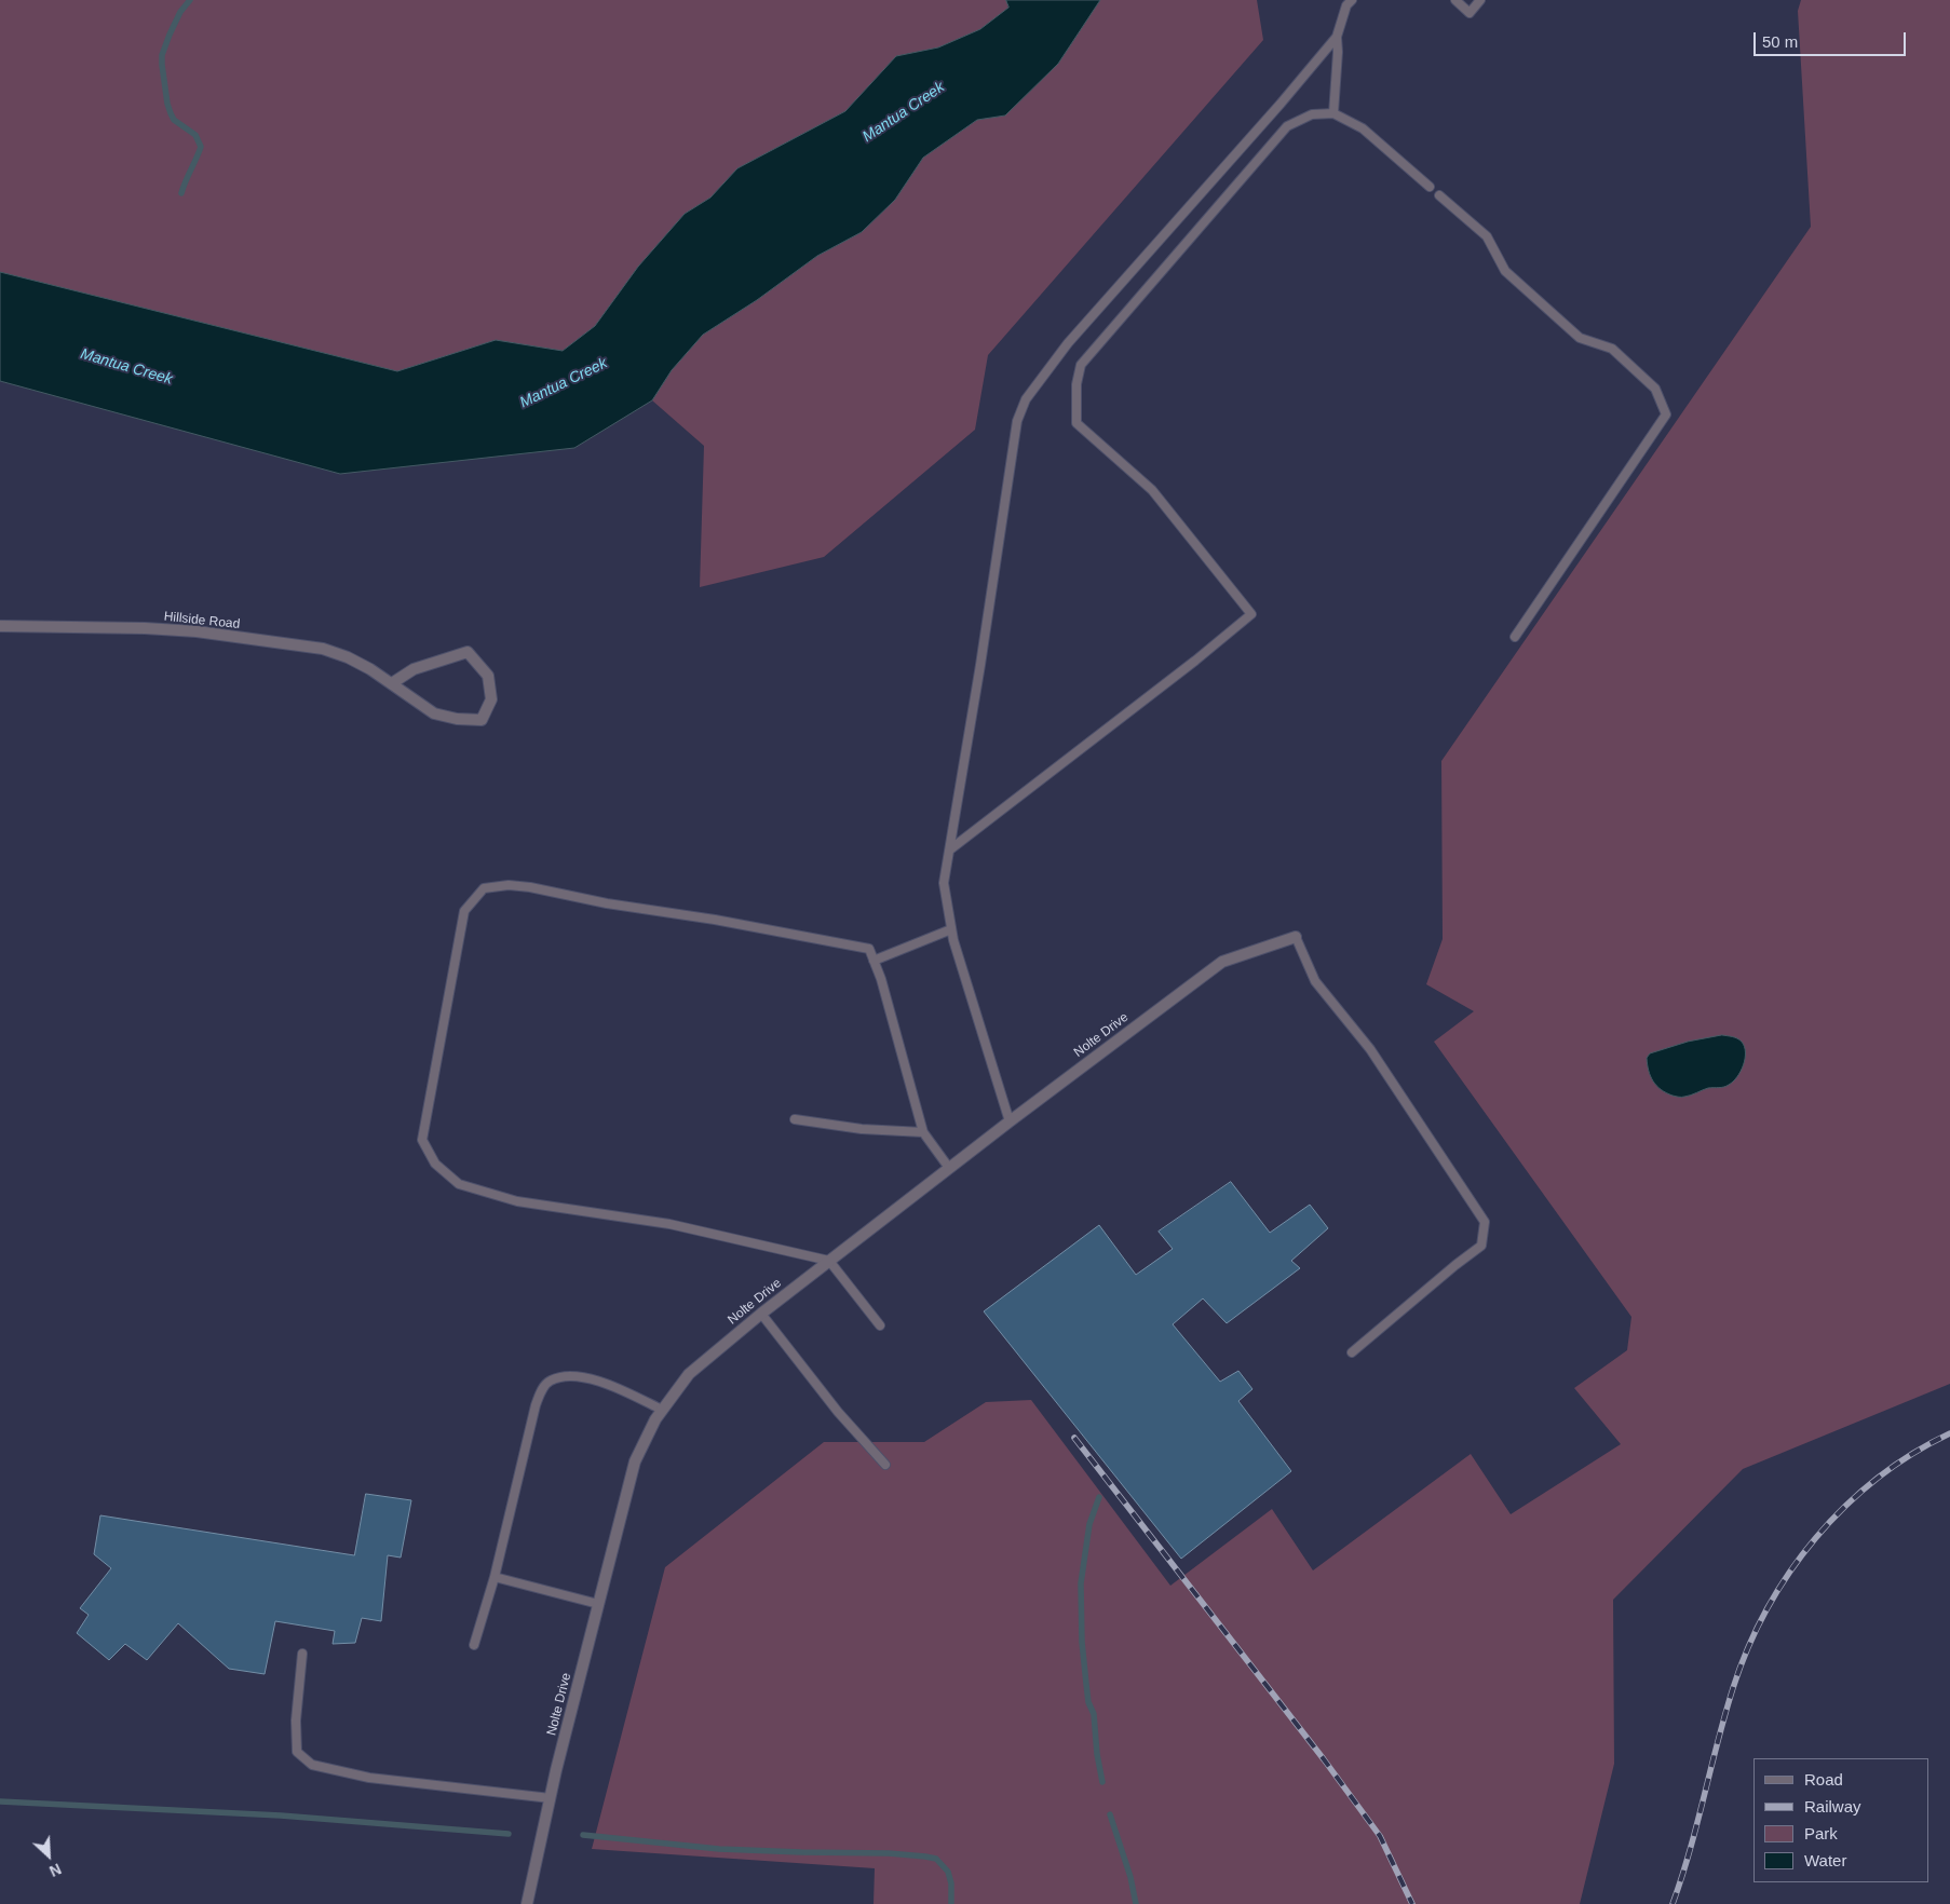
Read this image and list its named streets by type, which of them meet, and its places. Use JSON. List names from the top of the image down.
{
  "streets": {
    "street": ["Hillside Road", "Nolte Drive"]
  },
  "water": ["Mantua Creek"],
  "legend": [
    "Road",
    "Railway",
    "Park",
    "Water"
  ],
  "scale_bar": "50 m",
  "north": "bottom right"
}
